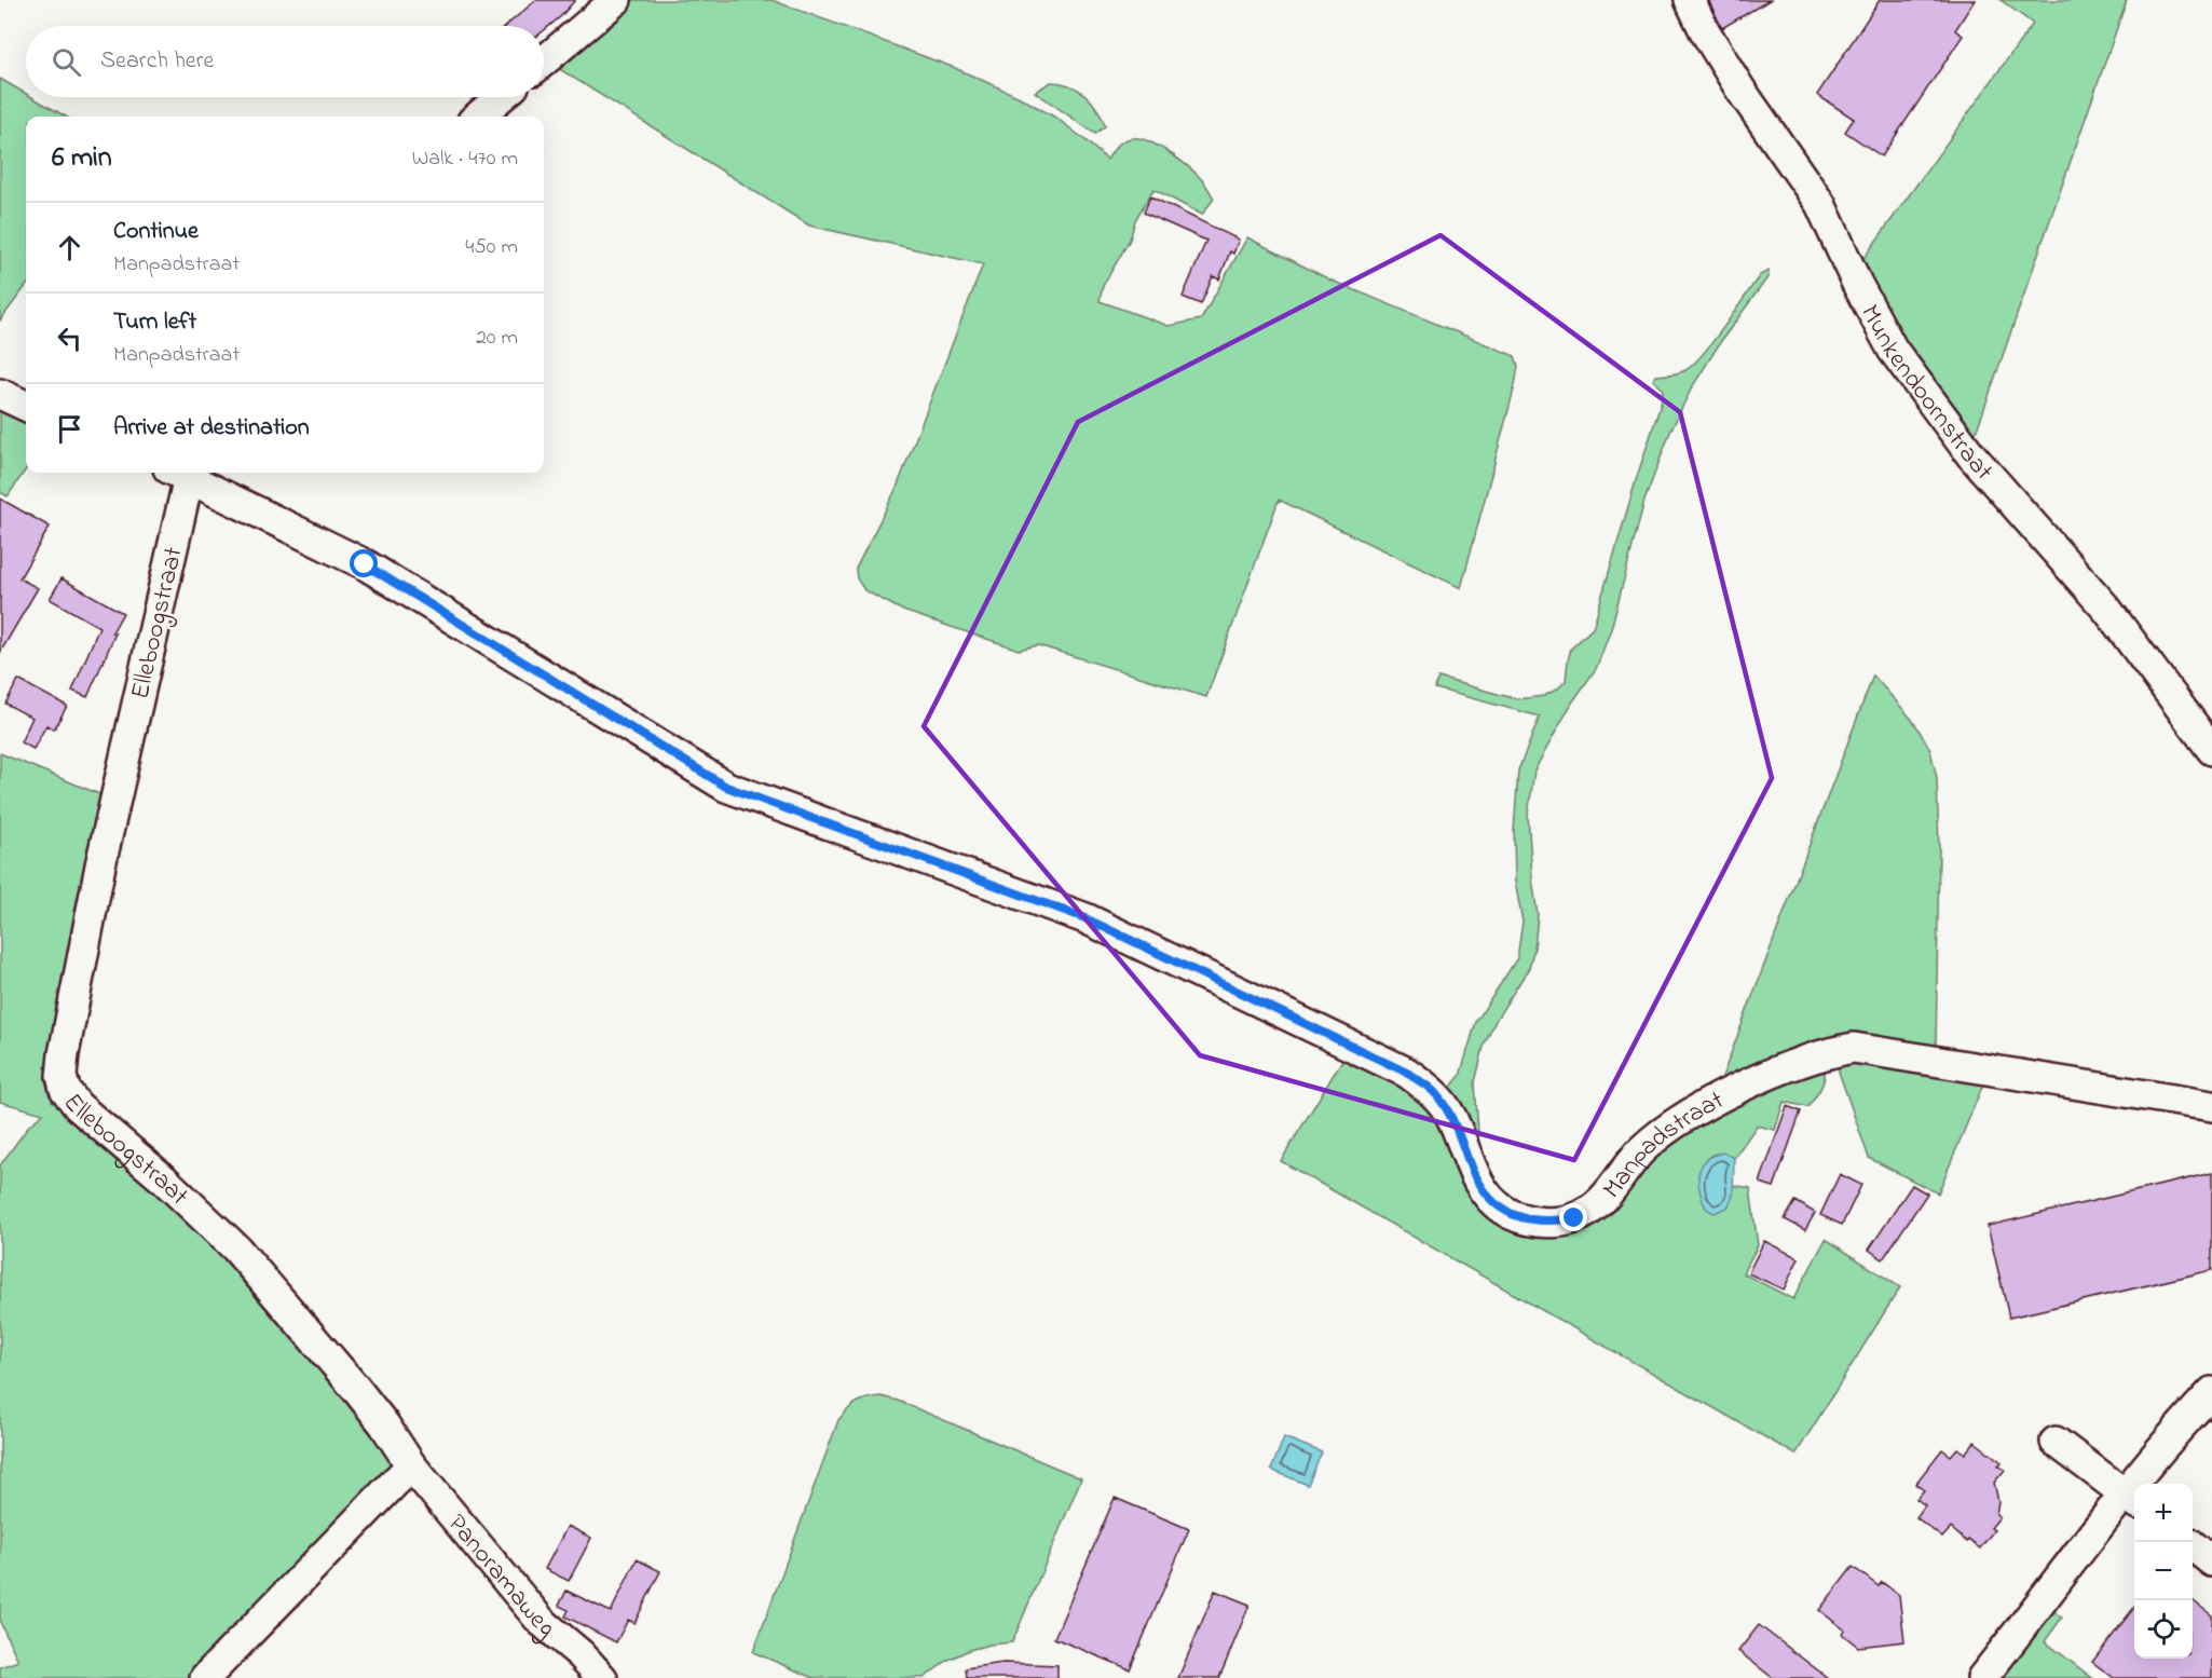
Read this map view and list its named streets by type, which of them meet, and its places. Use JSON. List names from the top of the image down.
{
  "streets": {
    "street": [
      "Munkendoornstraat",
      "Elleboogstraat",
      "Manpadstraat",
      "Panoramaweg"
    ]
  },
  "crossings": [
    ["Elleboogstraat", "Panoramaweg"]
  ],
  "page": {
    "search": "Search here",
    "heading": ["6 min", "Walk · 470 m"],
    "list": [
      ["Continue", "Manpadstraat", "450 m"],
      ["Turn left", "Manpadstraat", "20 m"],
      "Arrive at destination"
    ],
    "map_buttons": ["+", "−"]
  }
}
